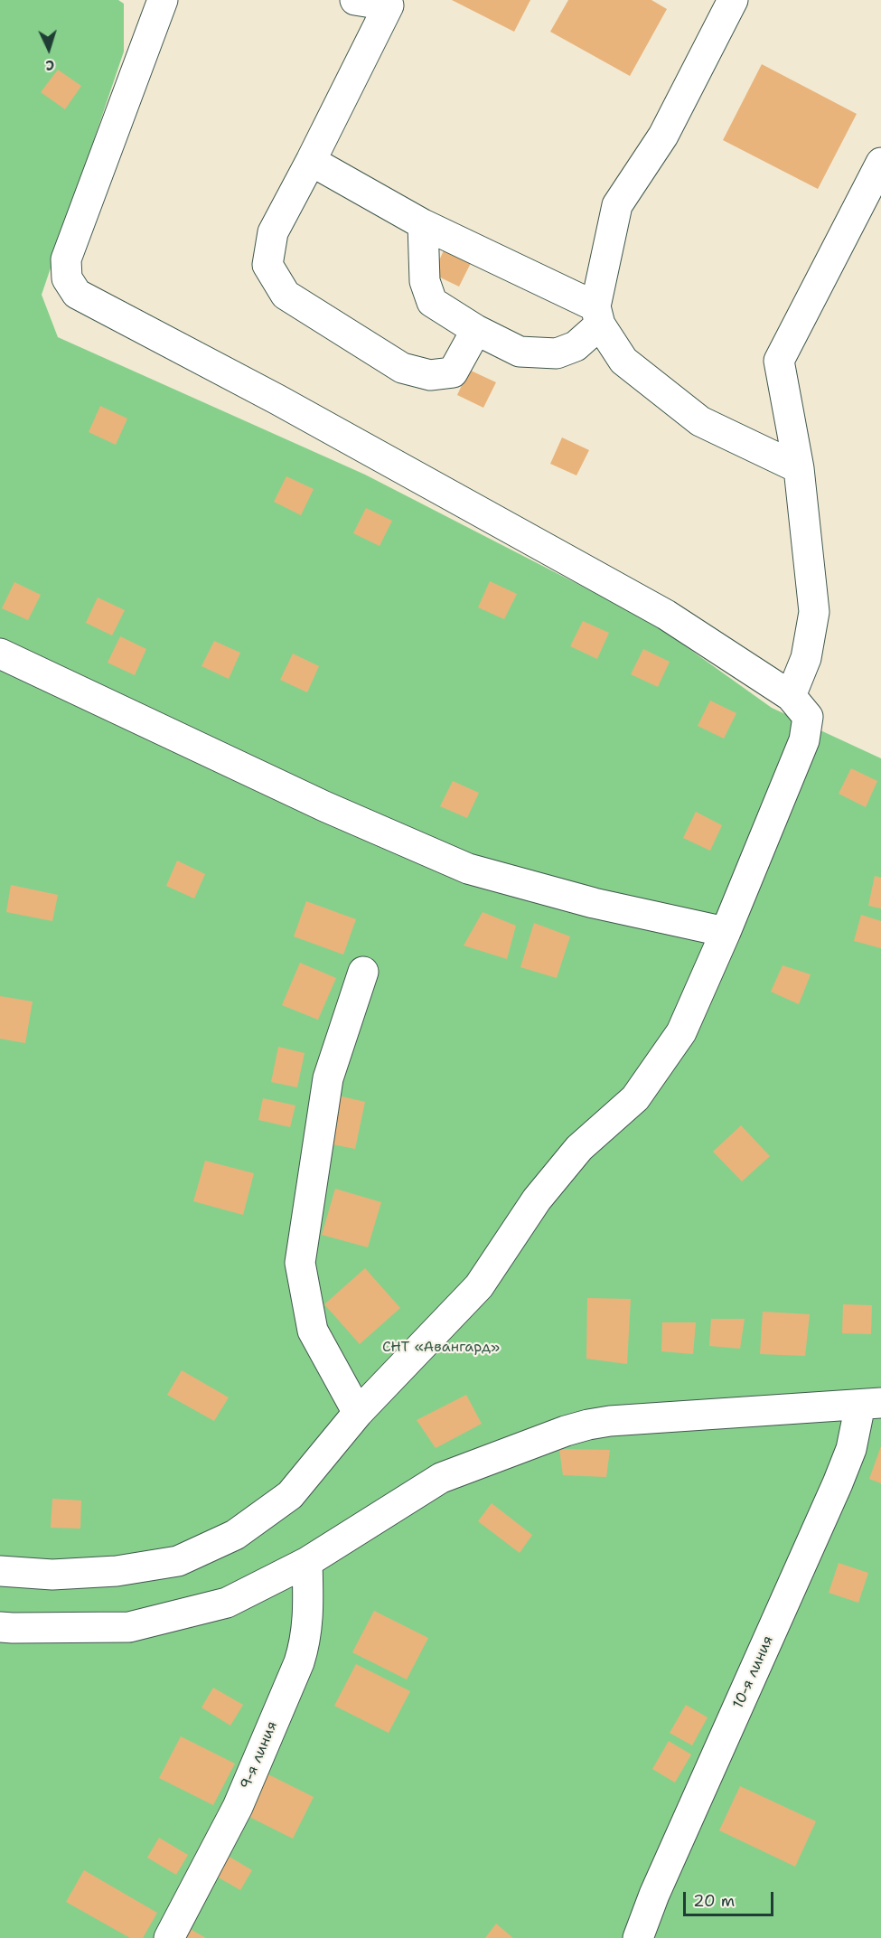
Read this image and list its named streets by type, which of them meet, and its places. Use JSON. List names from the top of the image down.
{
  "streets": {
    "street": ["10-я линия", "9-я линия"]
  },
  "parks": ["СНТ «Авангард»"],
  "scale_bar": "20 m",
  "north": "bottom"
}
